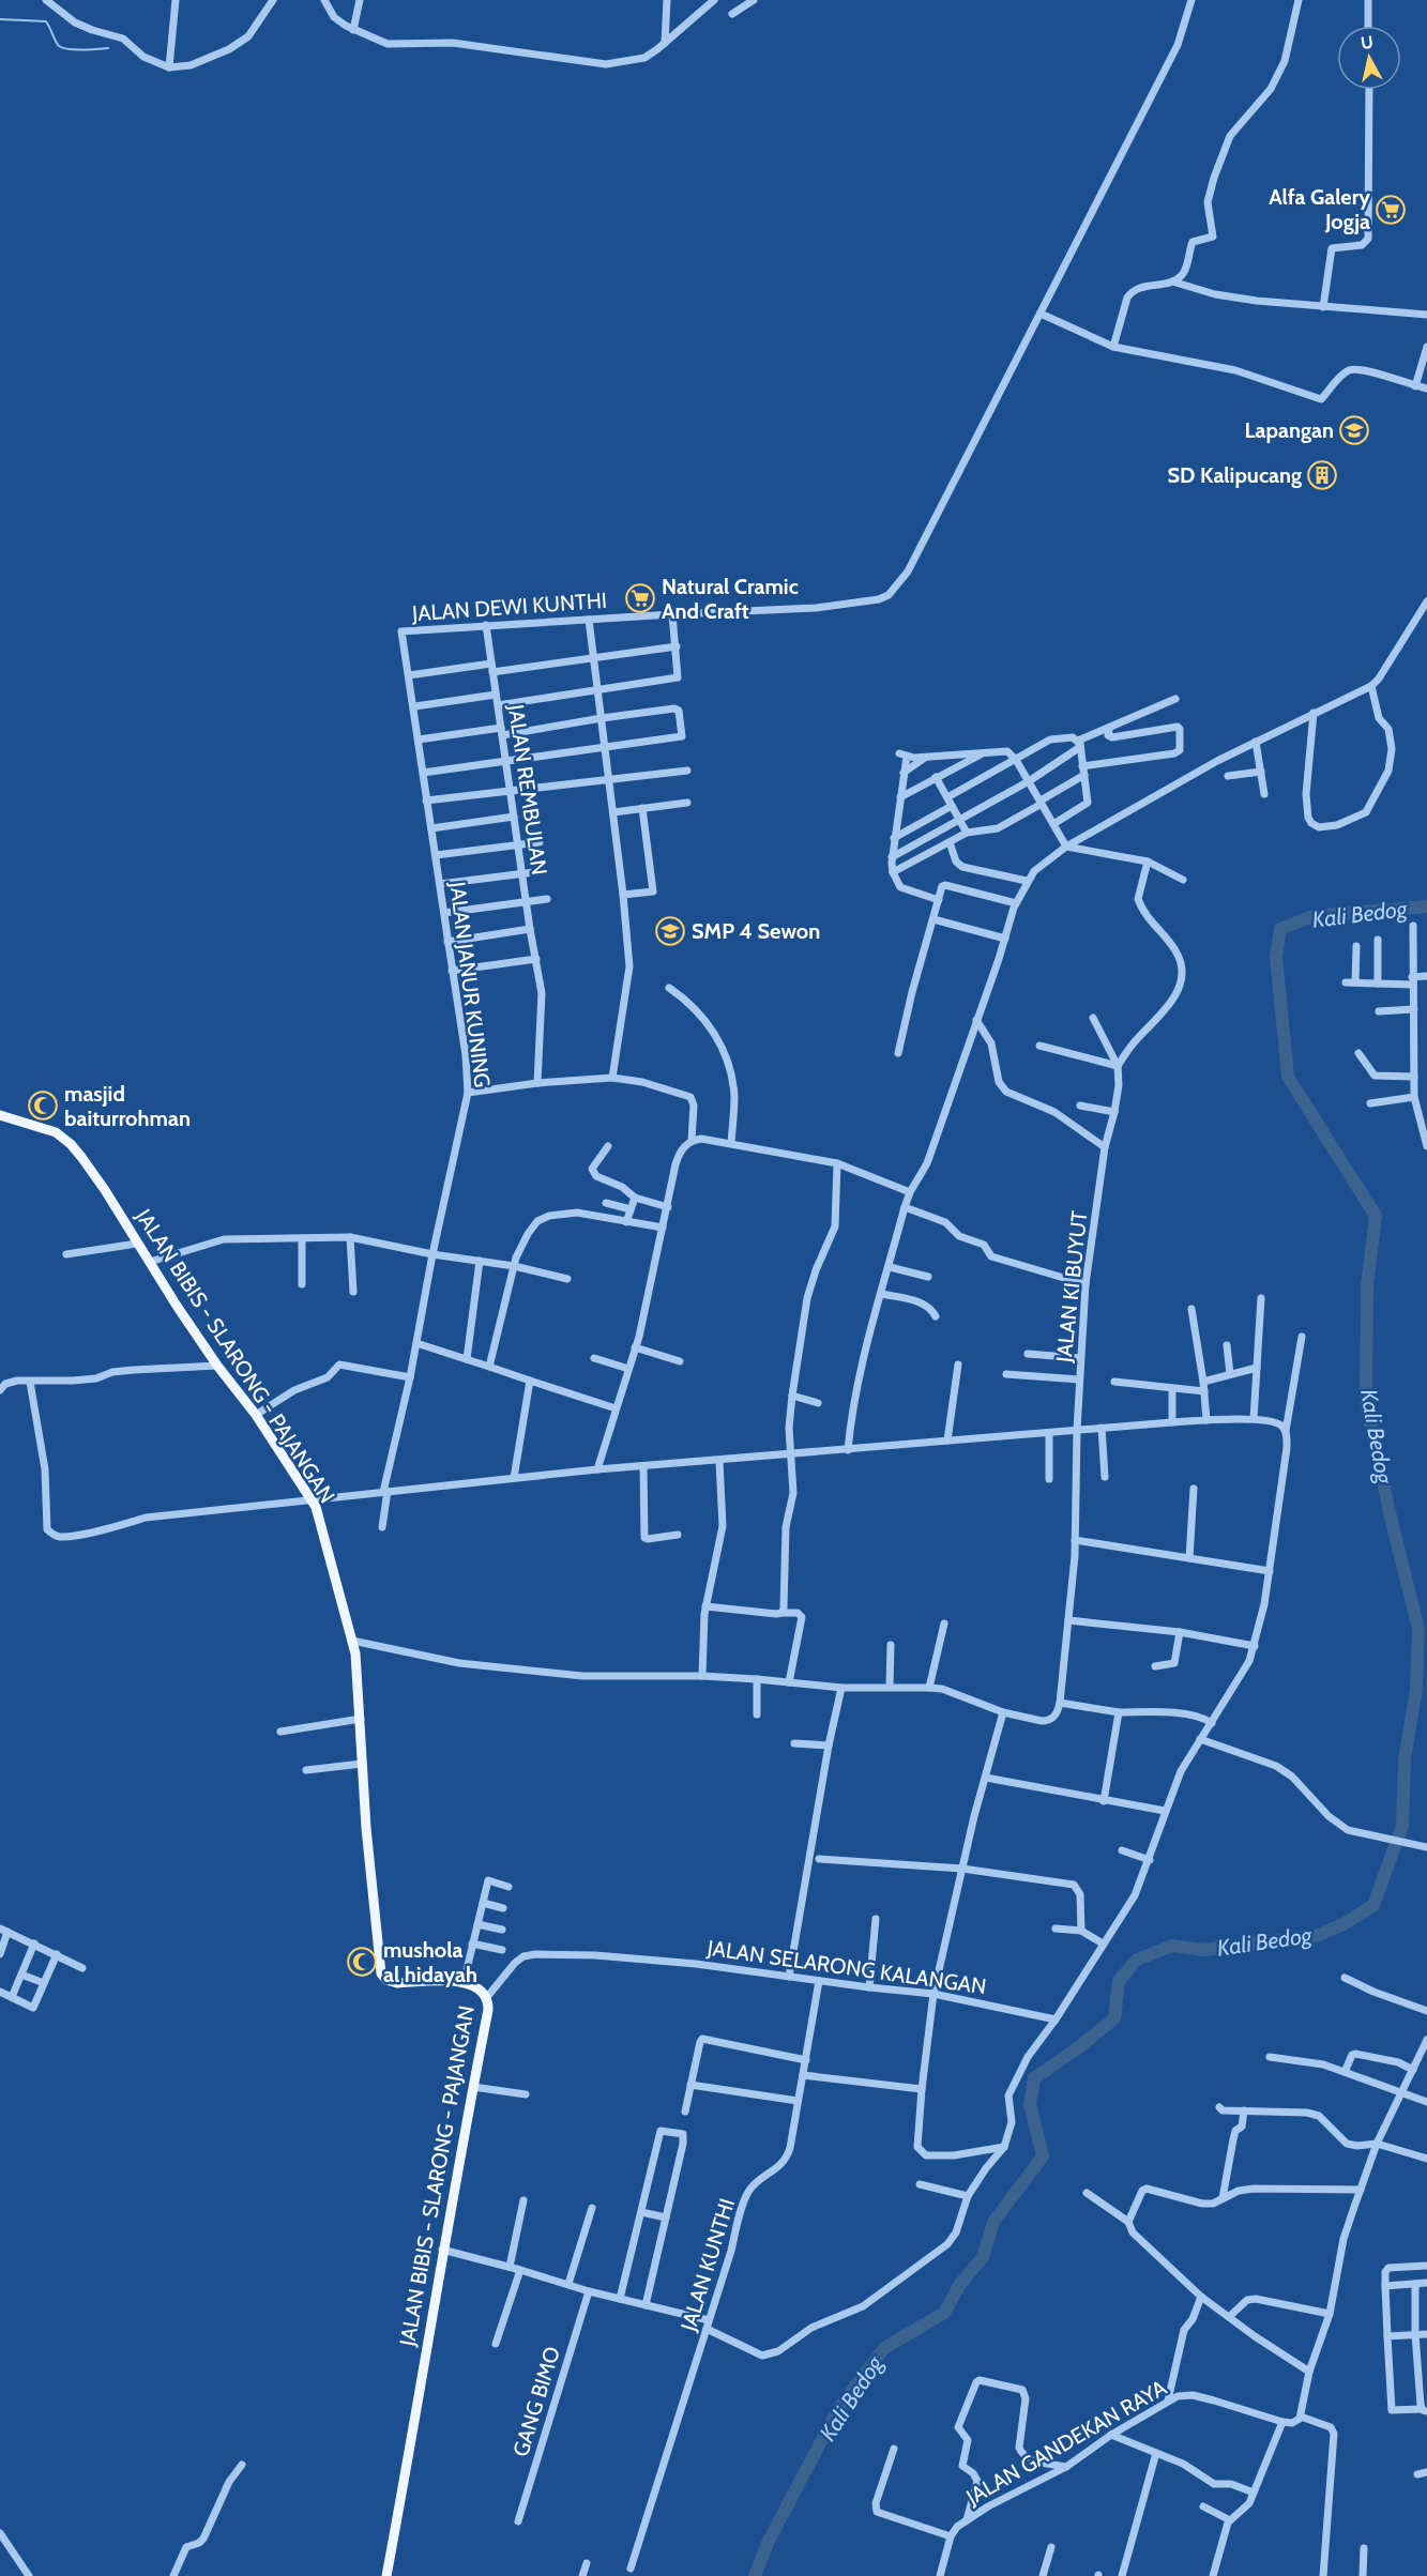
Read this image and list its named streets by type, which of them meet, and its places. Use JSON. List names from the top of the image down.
{
  "streets": {
    "main road": ["JALAN BIBIS - SLARONG - PAJANGAN"],
    "street": [
      "JALAN DEWI KUNTHI",
      "JALAN REMBULAN",
      "JALAN JANUR KUNING",
      "JALAN KI BUYUT",
      "JALAN SELARONG KALANGAN",
      "JALAN KUNTHI",
      "GANG BIMO",
      "JALAN GANDEKAN RAYA"
    ]
  },
  "crossings": [
    ["JALAN DEWI KUNTHI", "JALAN REMBULAN"],
    ["JALAN DEWI KUNTHI", "JALAN JANUR KUNING"],
    ["JALAN BIBIS - SLARONG - PAJANGAN", "JALAN SELARONG KALANGAN"],
    ["JALAN SELARONG KALANGAN", "JALAN KUNTHI"]
  ],
  "water": ["Kali Bedog"],
  "places": {
    "supermarket": ["Alfa Galery Jogja", "Natural Cramic And Craft"],
    "school or university": ["Lapangan", "SMP 4 Sewon"],
    "building": ["SD Kalipucang"],
    "mosque": ["masjid baiturrohman", "mushola al hidayah"]
  },
  "north": "top"
}
